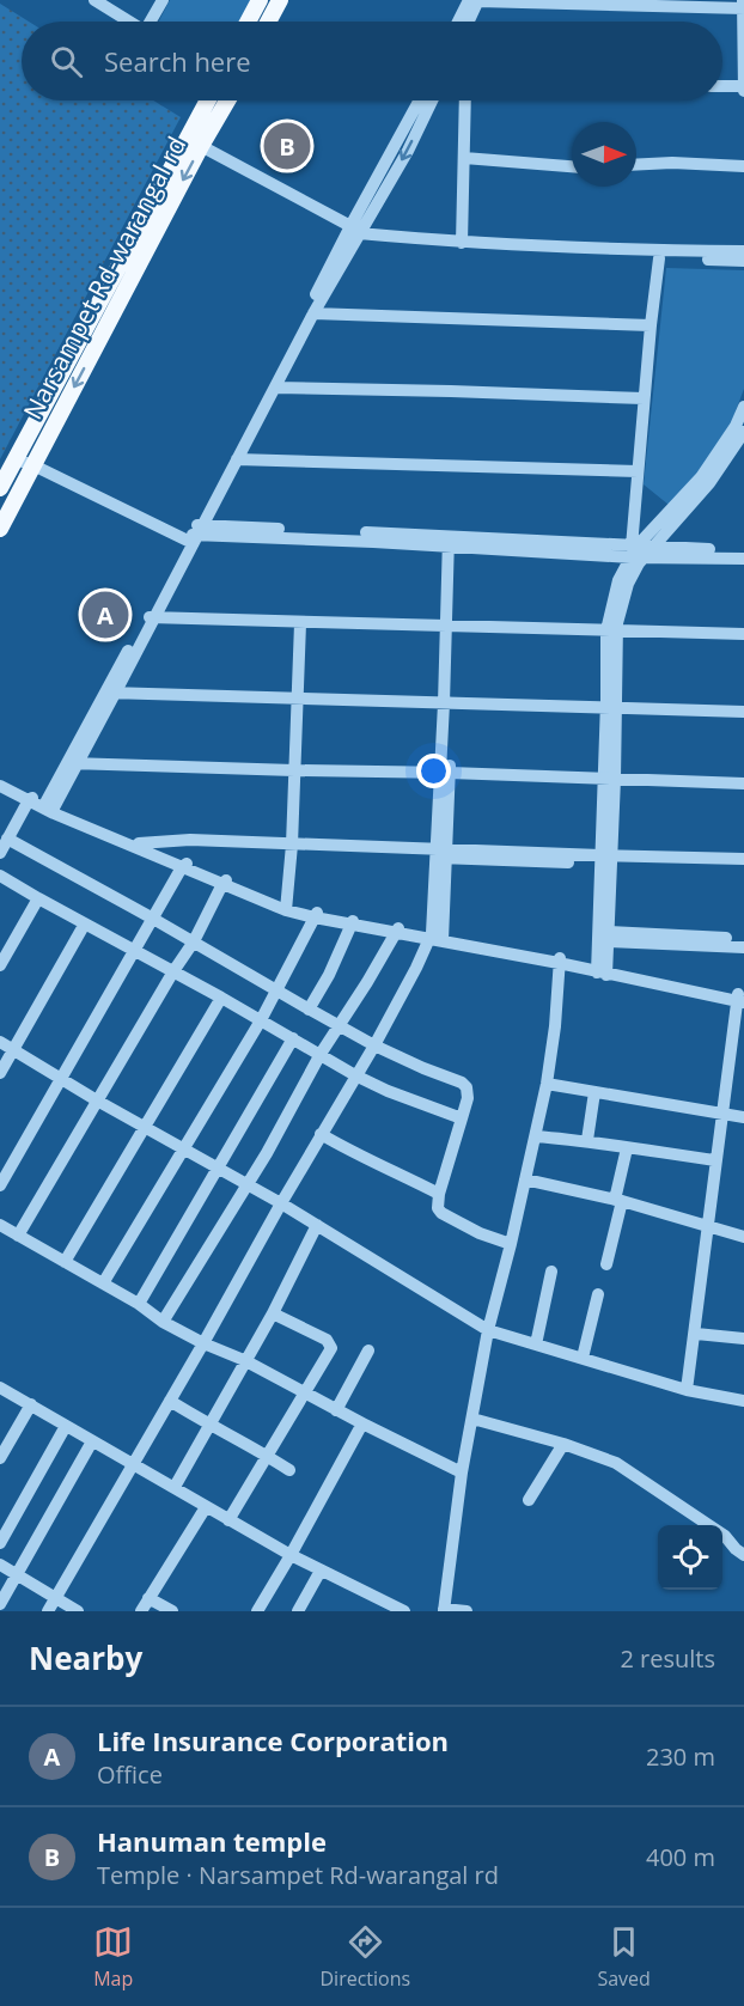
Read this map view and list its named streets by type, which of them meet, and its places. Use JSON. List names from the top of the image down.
{
  "streets": {
    "main road": ["Narsampet Rd-warangal rd"]
  },
  "north": "right",
  "page": {
    "search": "Search here",
    "pins": ["B", "A"],
    "heading": ["Nearby", "2 results"],
    "list": [
      {
        "mark": "A",
        "name": "Life Insurance Corporation",
        "note": "Office",
        "value": "230 m"
      },
      {
        "mark": "B",
        "name": "Hanuman temple",
        "note": "Temple · Narsampet Rd-warangal rd",
        "value": "400 m"
      }
    ],
    "nav": ["Map", "Directions", "Saved"]
  }
}
